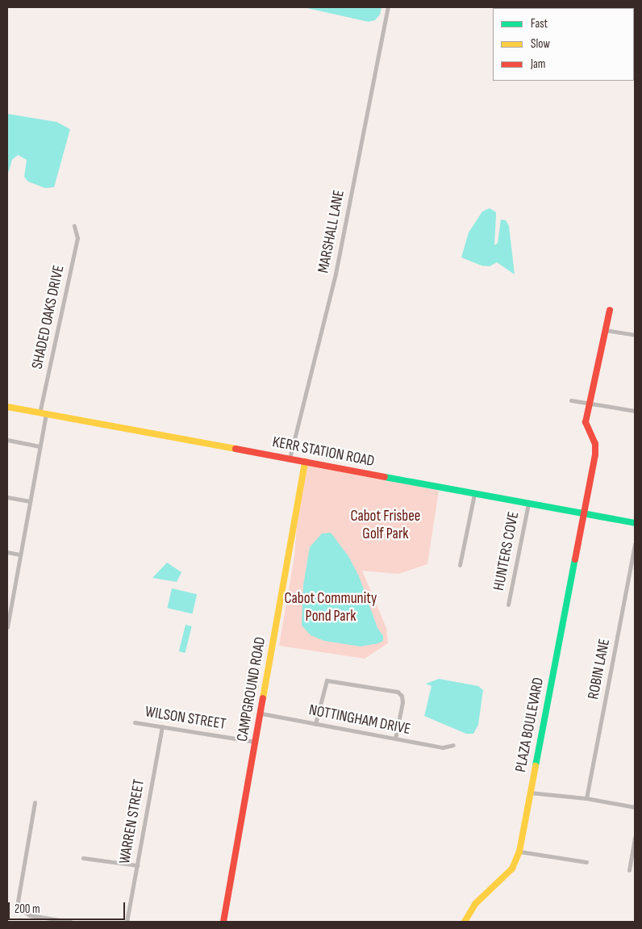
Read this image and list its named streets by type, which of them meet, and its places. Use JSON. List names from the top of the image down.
{
  "streets": {
    "street": [
      "MARSHALL LANE",
      "SHADED OAKS DRIVE",
      "KERR STATION ROAD",
      "HUNTERS COVE",
      "ROBIN LANE",
      "CAMPGROUND ROAD",
      "WILSON STREET",
      "NOTTINGHAM DRIVE",
      "PLAZA BOULEVARD",
      "WARREN STREET"
    ]
  },
  "crossings": [
    ["MARSHALL LANE", "KERR STATION ROAD"],
    ["SHADED OAKS DRIVE", "KERR STATION ROAD"],
    ["KERR STATION ROAD", "HUNTERS COVE"],
    ["KERR STATION ROAD", "CAMPGROUND ROAD"],
    ["KERR STATION ROAD", "PLAZA BOULEVARD"],
    ["CAMPGROUND ROAD", "WILSON STREET"],
    ["CAMPGROUND ROAD", "NOTTINGHAM DRIVE"],
    ["WILSON STREET", "WARREN STREET"]
  ],
  "parks": ["Cabot Frisbee Golf Park", "Cabot Community Pond Park"],
  "legend": ["Fast", "Slow", "Jam"],
  "scale_bar": "200 m"
}
